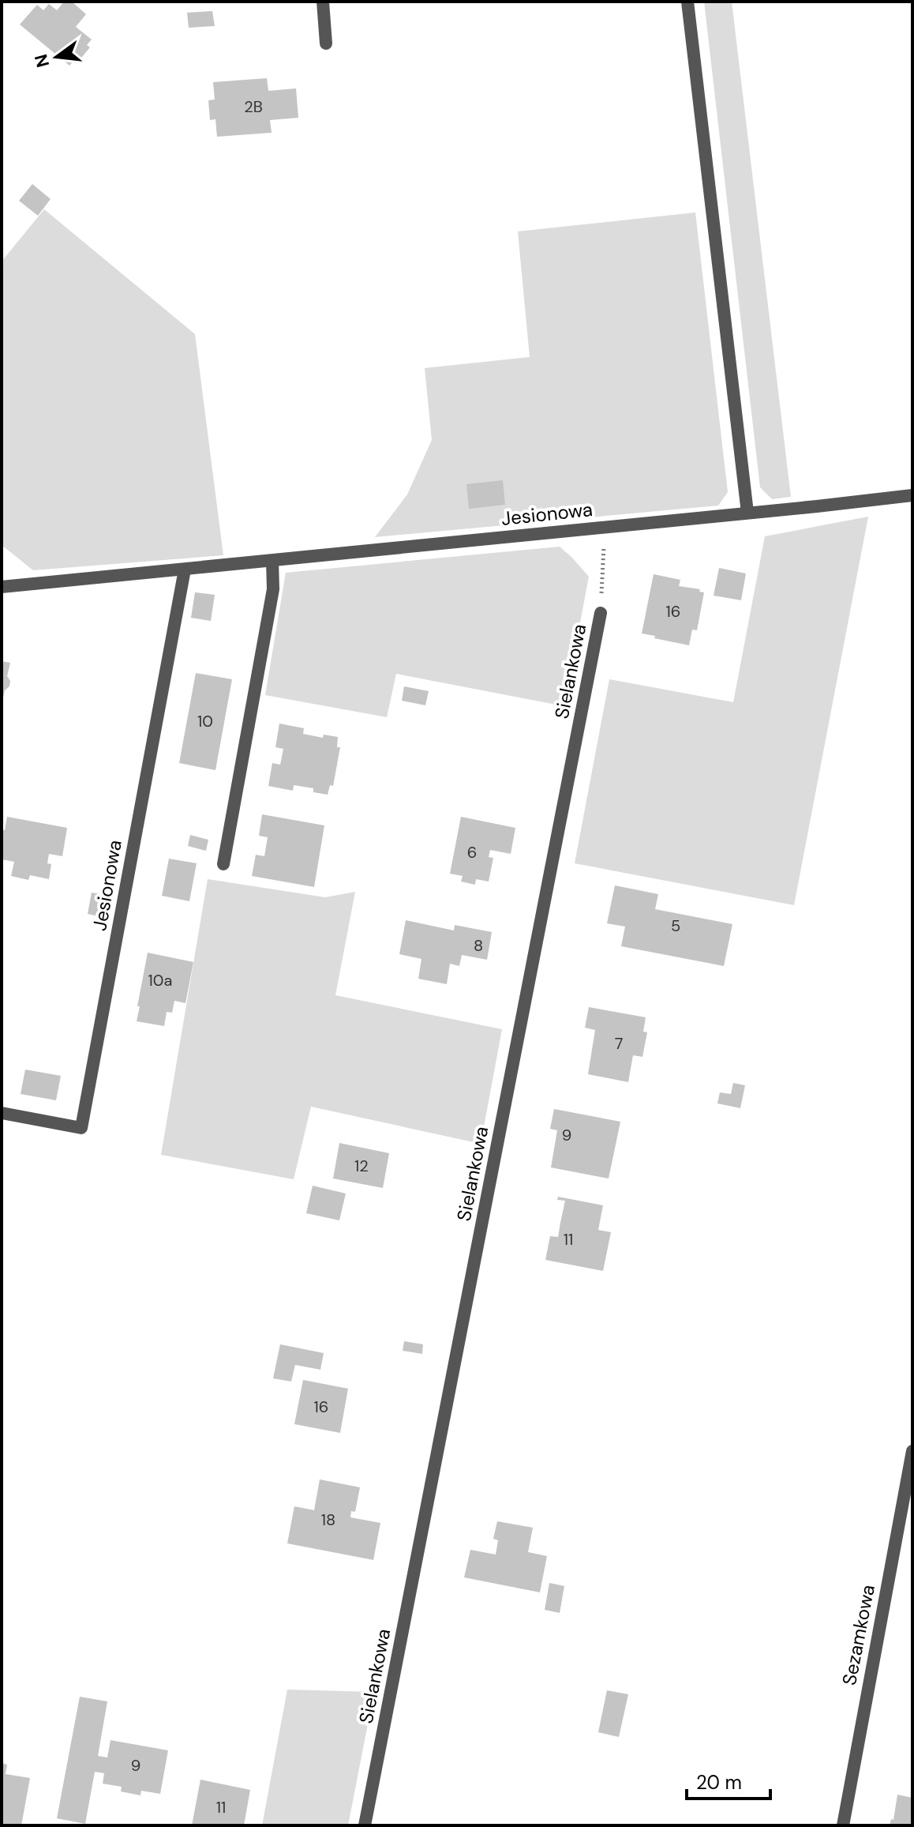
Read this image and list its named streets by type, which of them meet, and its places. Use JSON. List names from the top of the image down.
{
  "streets": {
    "street": ["Jesionowa", "Sielankowa", "Sezamkowa"]
  },
  "crossings": [
    ["Jesionowa", "Sielankowa"]
  ],
  "house_numbers": [
    "2B",
    "16",
    "10",
    "6",
    "5",
    "8",
    "10a",
    "7",
    "9",
    "12",
    "11",
    "16",
    "18",
    "9",
    "11"
  ],
  "scale_bar": "20 m",
  "north": "left"
}
